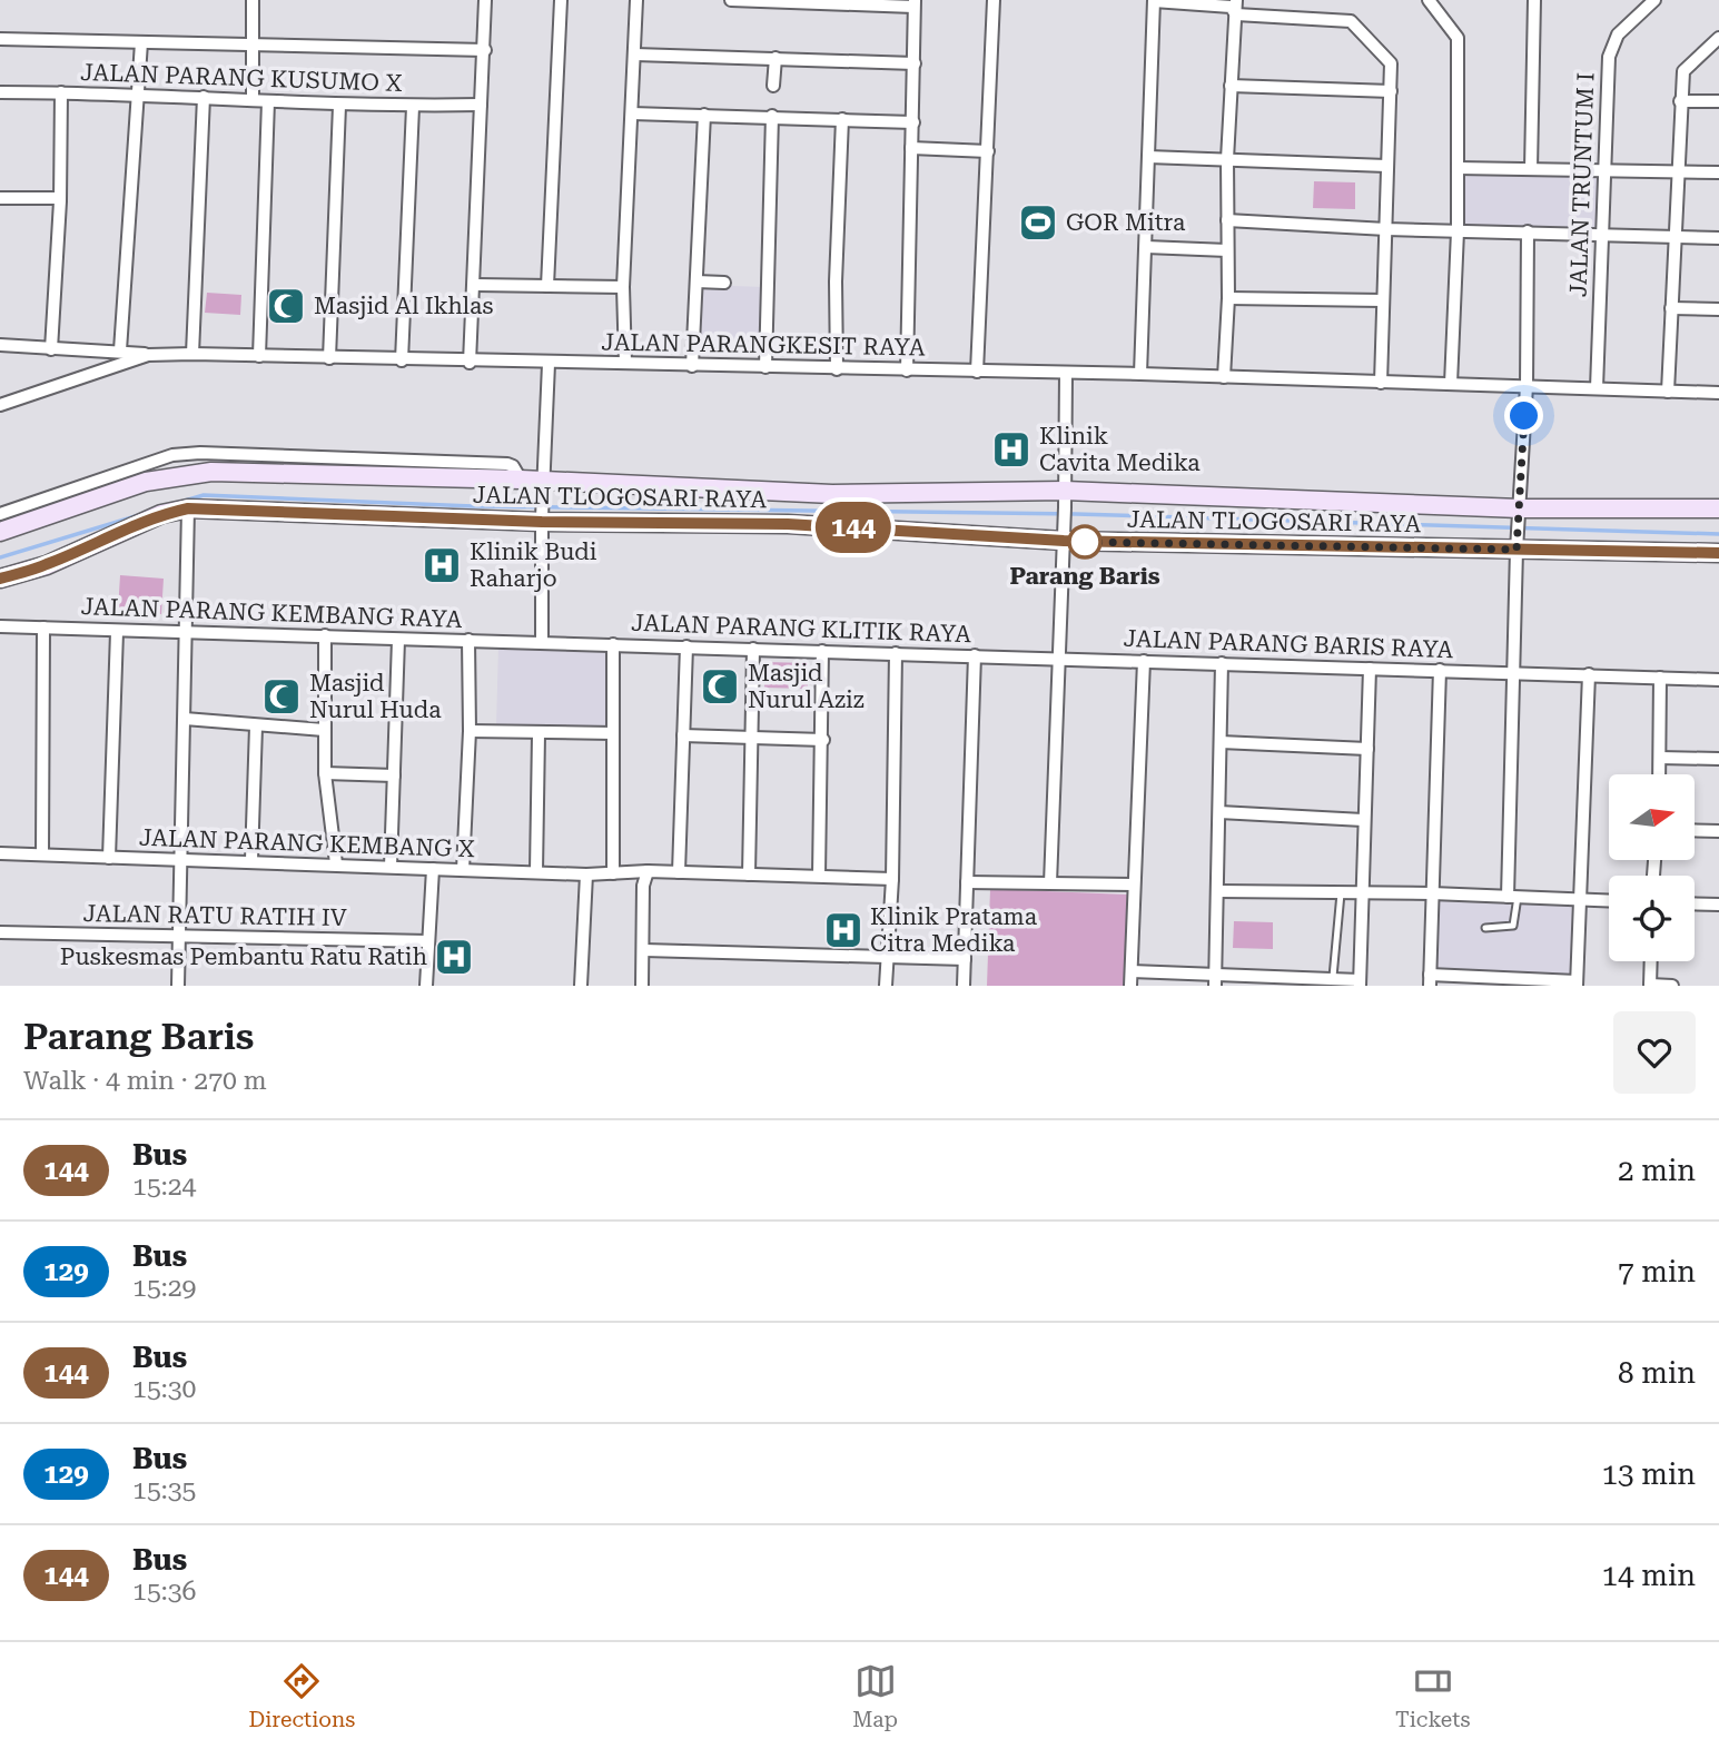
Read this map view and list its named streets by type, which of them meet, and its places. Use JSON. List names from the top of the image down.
{
  "streets": {
    "street": [
      "JALAN PARANG KUSUMO X",
      "JALAN TRUNTUM I",
      "JALAN PARANGKESIT RAYA",
      "JALAN TLOGOSARI RAYA",
      "JALAN PARANG KEMBANG RAYA",
      "JALAN PARANG KLITIK RAYA",
      "JALAN PARANG BARIS RAYA",
      "JALAN PARANG KEMBANG X",
      "JALAN RATU RATIH IV"
    ]
  },
  "crossings": [
    ["JALAN TRUNTUM I", "JALAN PARANGKESIT RAYA"],
    ["JALAN PARANG KEMBANG RAYA", "JALAN PARANG KLITIK RAYA"],
    ["JALAN PARANG KLITIK RAYA", "JALAN PARANG BARIS RAYA"]
  ],
  "places": {
    "sports": ["GOR Mitra"],
    "mosque": ["Masjid Al Ikhlas", "Masjid Nurul Aziz", "Masjid Nurul Huda"],
    "hospital": [
      "Klinik Cavita Medika",
      "Klinik Budi Raharjo",
      "Klinik Pratama Citra Medika",
      "Puskesmas Pembantu Ratu Ratih"
    ],
    "other": ["Parang Baris"]
  },
  "lines": ["bus line 144"],
  "north": "right",
  "page": {
    "on_map": "144",
    "heading": ["Parang Baris", "Walk · 4 min · 270 m"],
    "list": [
      {
        "mark": "144",
        "name": "Bus",
        "note": "15:24",
        "value": "2 min"
      },
      {
        "mark": "129",
        "name": "Bus",
        "note": "15:29",
        "value": "7 min"
      },
      {
        "mark": "144",
        "name": "Bus",
        "note": "15:30",
        "value": "8 min"
      },
      {
        "mark": "129",
        "name": "Bus",
        "note": "15:35",
        "value": "13 min"
      },
      {
        "mark": "144",
        "name": "Bus",
        "note": "15:36",
        "value": "14 min"
      }
    ],
    "tabs": ["Directions", "Map", "Tickets"]
  }
}
